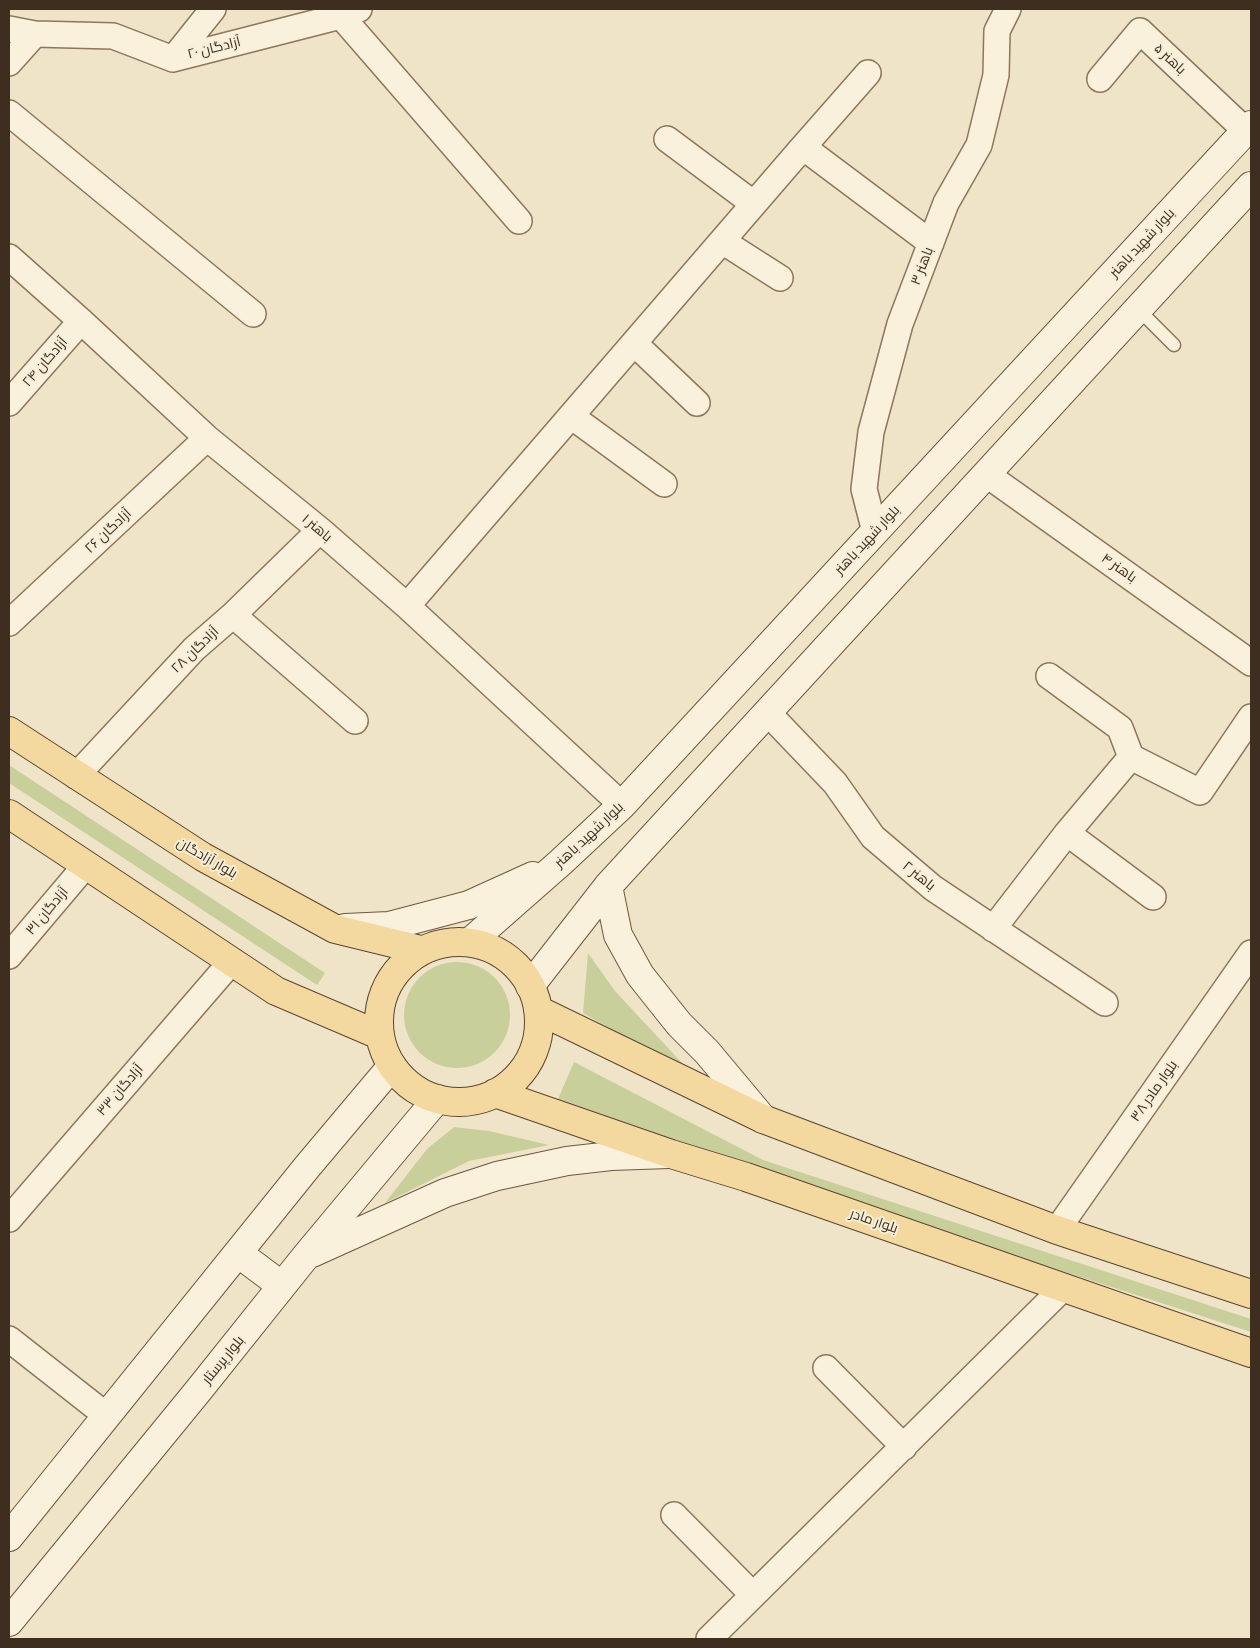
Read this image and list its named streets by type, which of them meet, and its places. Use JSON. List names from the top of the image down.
{
  "streets": {
    "main road": [
      "بلوار شهید باهنر",
      "بلوار آزادگان",
      "بلوار مادر",
      "بلوار پرستار"
    ],
    "street": [
      "آزادگان ۲۰",
      "باهنر ۵",
      "باهنر ۳",
      "آزادگان ۲۴",
      "باهنر ۱",
      "آزادگان ۲۶",
      "باهنر ۴",
      "آزادگان ۲۸",
      "باهنر ۲",
      "آزادگان ۳۱",
      "آزادگان ۳۳",
      "بلوار مادر ۳۸"
    ]
  },
  "crossings": [
    ["باهنر ۵", "بلوار شهید باهنر"],
    ["بلوار شهید باهنر", "باهنر ۳"],
    ["بلوار شهید باهنر", "باهنر ۱"],
    ["بلوار شهید باهنر", "بلوار آزادگان"],
    ["بلوار شهید باهنر", "بلوار مادر"],
    ["بلوار شهید باهنر", "بلوار پرستار"],
    ["آزادگان ۲۴", "باهنر ۱"],
    ["باهنر ۱", "آزادگان ۲۶"],
    ["باهنر ۱", "آزادگان ۲۸"],
    ["آزادگان ۲۸", "بلوار آزادگان"],
    ["بلوار آزادگان", "بلوار مادر"],
    ["بلوار آزادگان", "بلوار پرستار"],
    ["بلوار مادر", "بلوار پرستار"]
  ]
}
